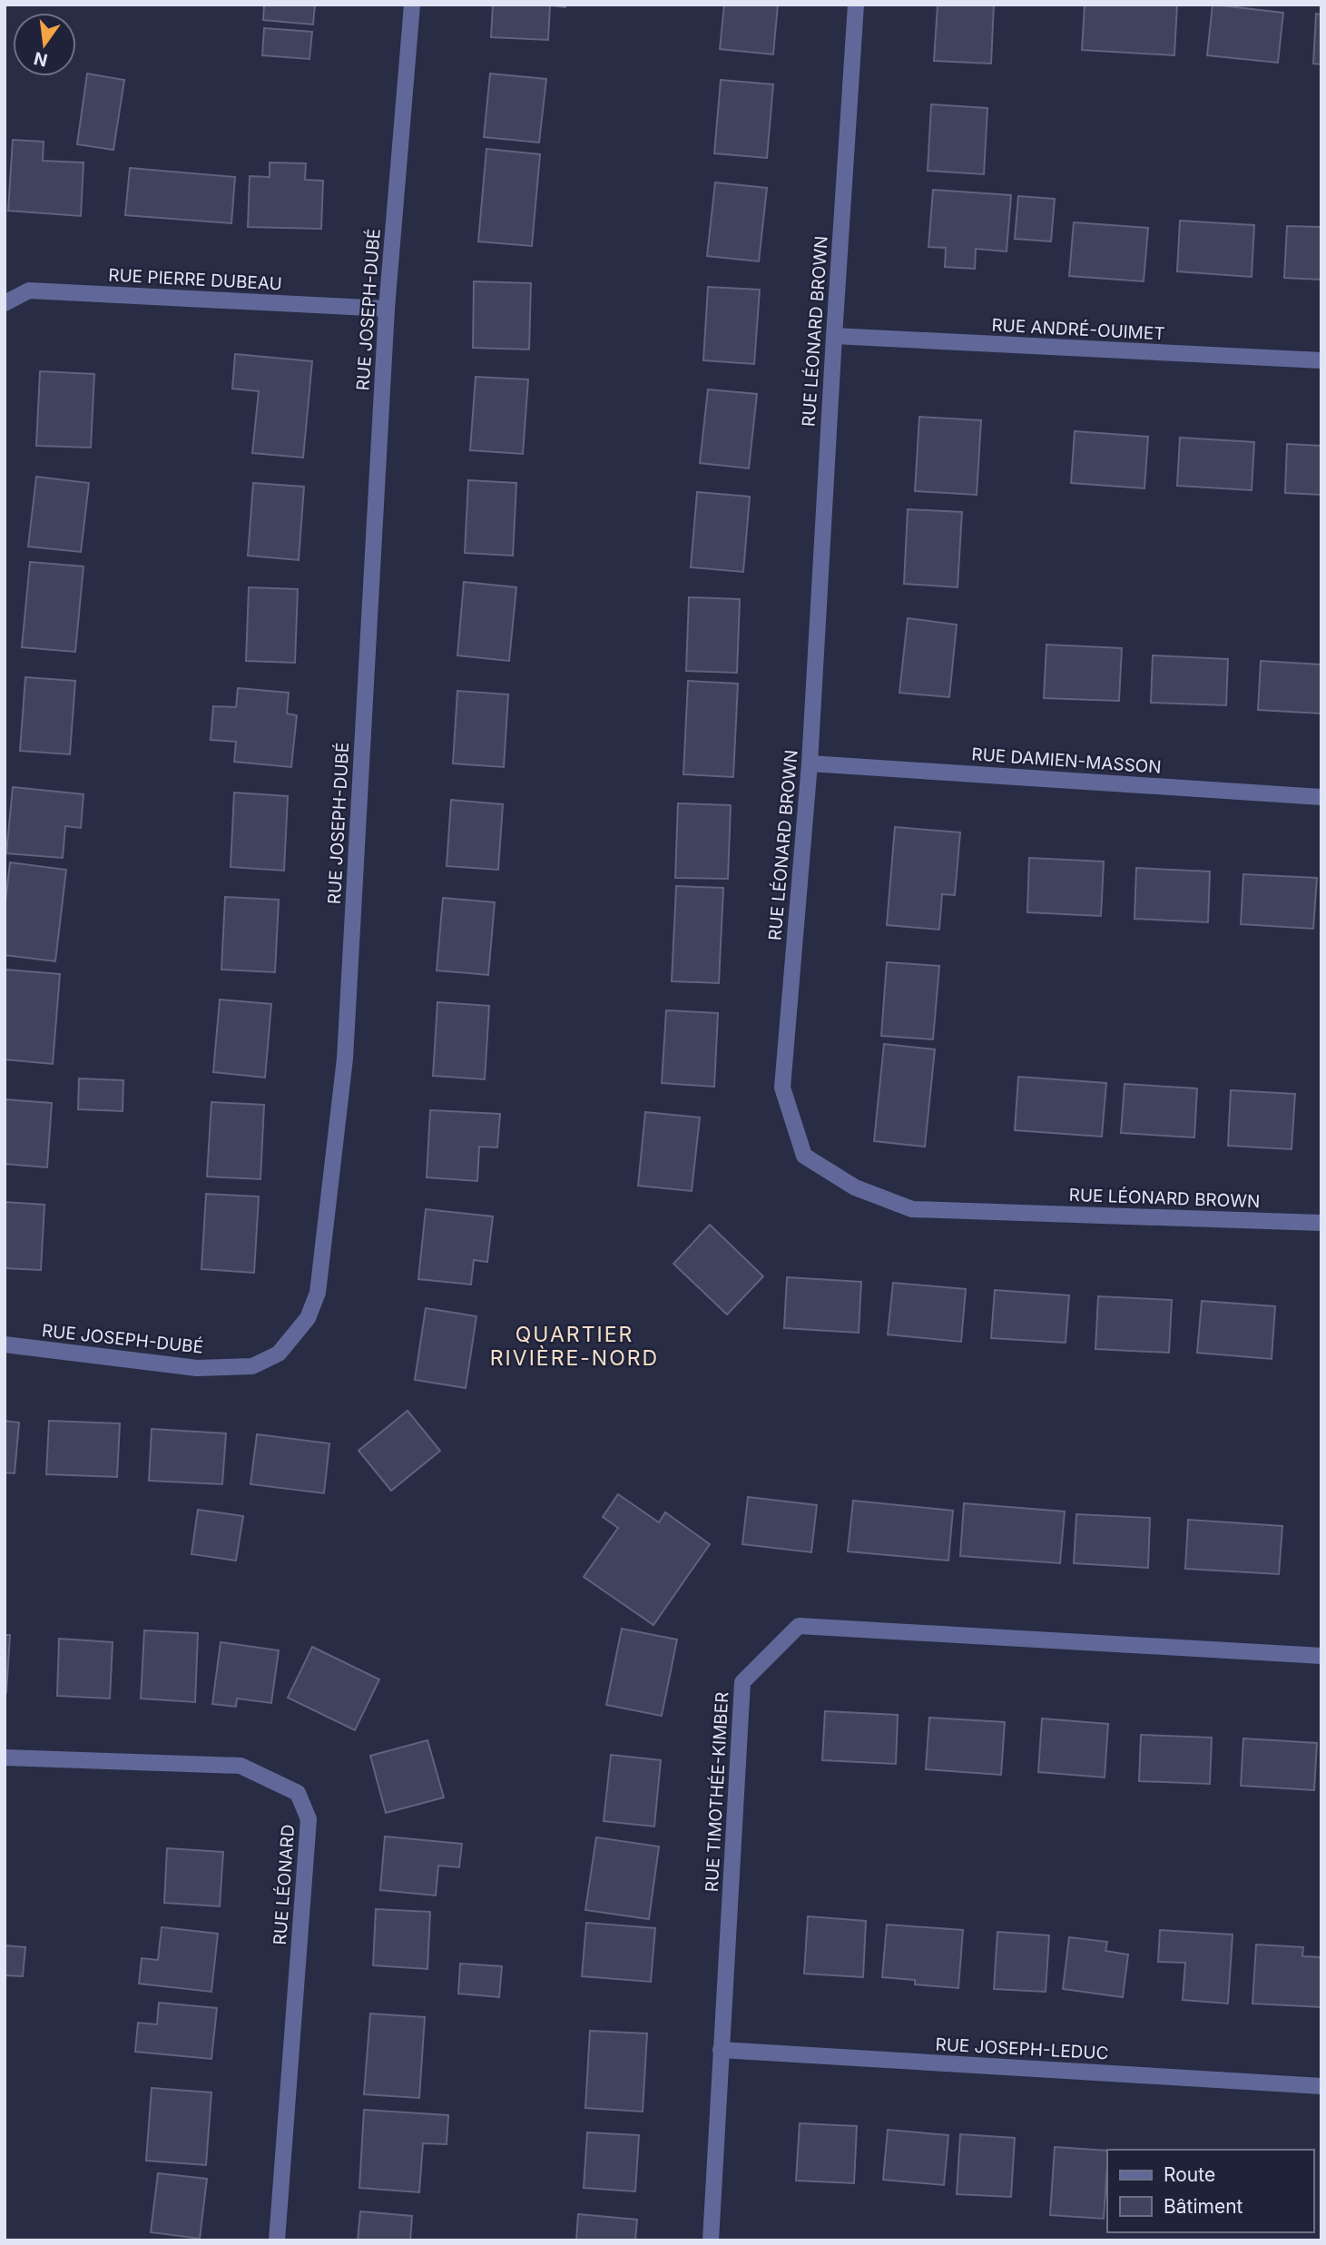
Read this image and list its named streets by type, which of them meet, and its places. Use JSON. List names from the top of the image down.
{
  "streets": {
    "street": [
      "RUE PIERRE DUBEAU",
      "RUE JOSEPH-DUBÉ",
      "RUE ANDRÉ-OUIMET",
      "RUE LÉONARD BROWN",
      "RUE DAMIEN-MASSON",
      "RUE TIMOTHÉE-KIMBER",
      "RUE LÉONARD",
      "RUE JOSEPH-LEDUC"
    ]
  },
  "crossings": [
    ["RUE PIERRE DUBEAU", "RUE JOSEPH-DUBÉ"],
    ["RUE ANDRÉ-OUIMET", "RUE LÉONARD BROWN"],
    ["RUE LÉONARD BROWN", "RUE DAMIEN-MASSON"],
    ["RUE TIMOTHÉE-KIMBER", "RUE JOSEPH-LEDUC"]
  ],
  "districts": ["QUARTIER RIVIÈRE-NORD"],
  "legend": ["Route", "Bâtiment"],
  "north": "bottom"
}
